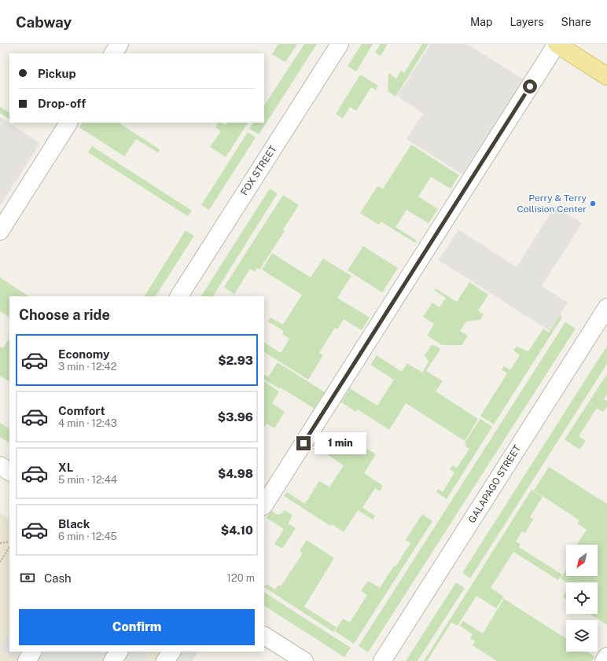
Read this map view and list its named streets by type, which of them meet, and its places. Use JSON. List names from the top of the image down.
{
  "streets": {
    "street": ["FOX STREET", "GALAPAGO STREET"]
  },
  "places": ["Perry & Terry Collision Center"],
  "north": "bottom left",
  "page": {
    "header": "Cabway",
    "nav": ["Map", "Layers", "Share"],
    "banner": ["Pickup", "Drop-off"],
    "heading": "Choose a ride",
    "list": [
      {
        "name": "Economy",
        "note": "3 min · 12:42",
        "value": "$2.93"
      },
      {
        "name": "Comfort",
        "note": "4 min · 12:43",
        "value": "$3.96"
      },
      {
        "name": "XL",
        "note": "5 min · 12:44",
        "value": "$4.98"
      },
      {
        "name": "Black",
        "note": "6 min · 12:45",
        "value": "$4.10"
      }
    ],
    "bubble": "1 min",
    "pay": ["Cash", "120 m"],
    "buttons": "Confirm"
  }
}
